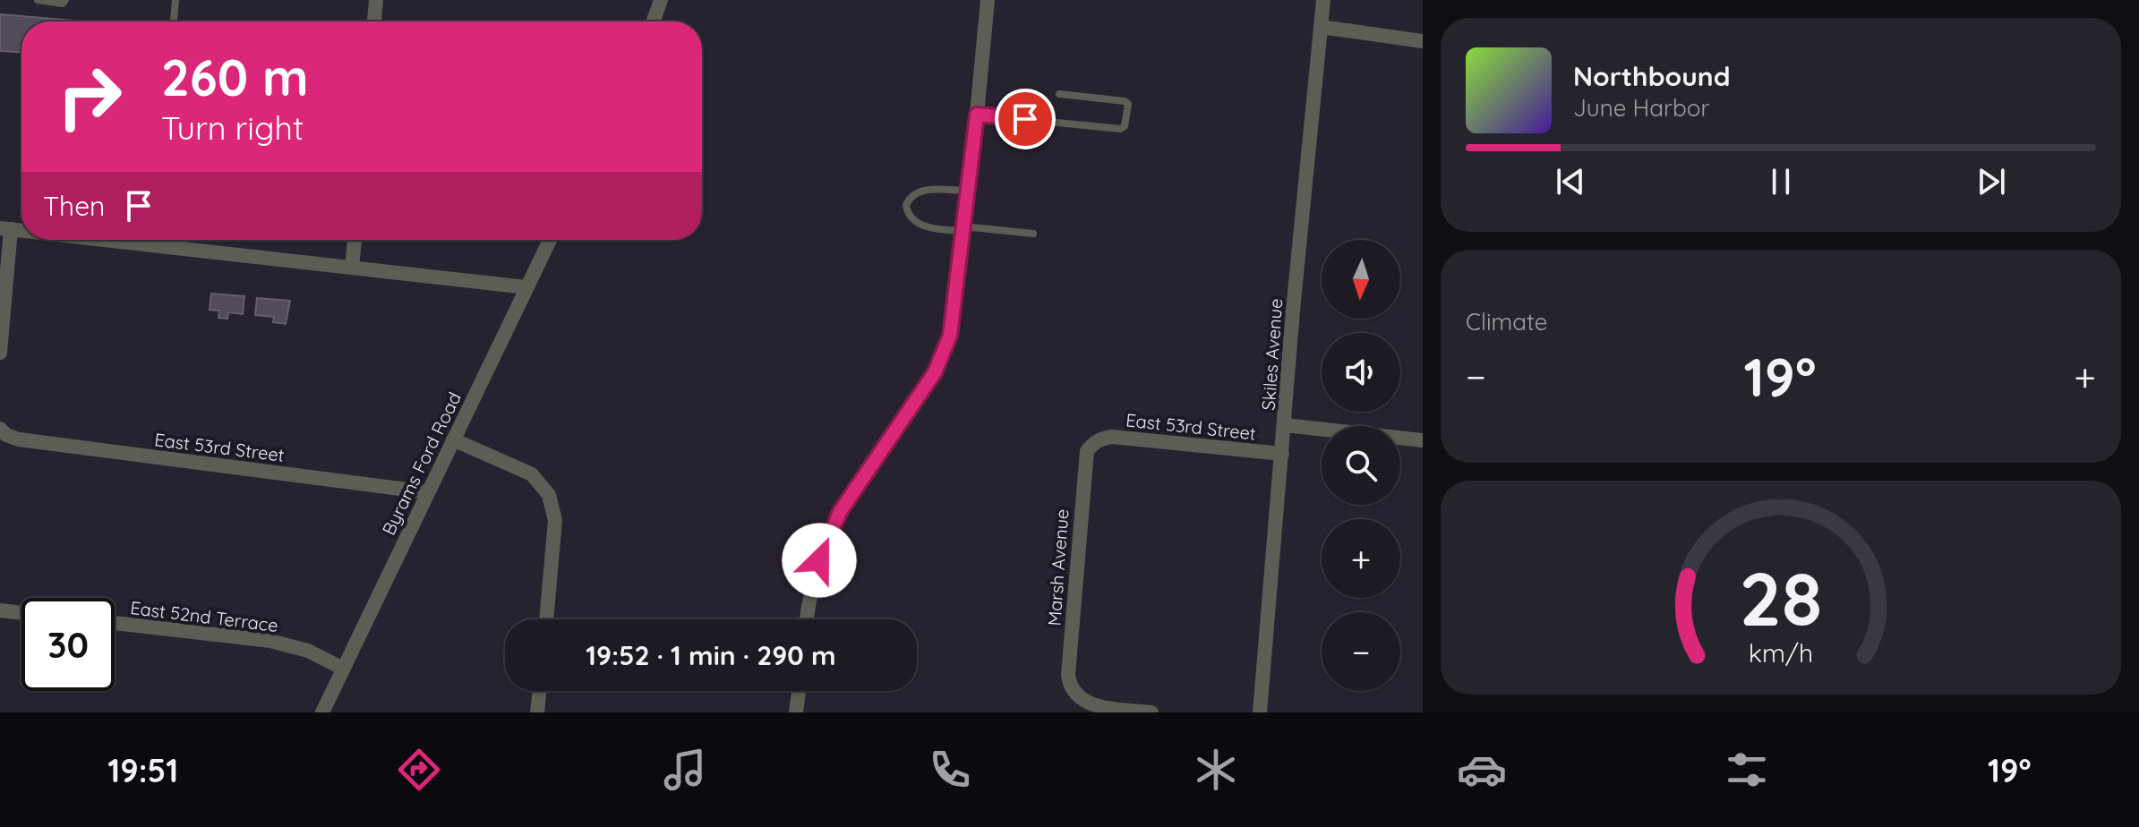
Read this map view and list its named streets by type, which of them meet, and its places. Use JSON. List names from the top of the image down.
{
  "streets": {
    "street": [
      "Skiles Avenue",
      "East 53rd Street",
      "Byrams Ford Road",
      "Marsh Avenue",
      "East 52nd Terrace"
    ]
  },
  "crossings": [
    ["Skiles Avenue", "East 53rd Street"],
    ["East 53rd Street", "Byrams Ford Road"],
    ["East 53rd Street", "Marsh Avenue"],
    ["Byrams Ford Road", "East 52nd Terrace"]
  ],
  "north": "bottom",
  "page": {
    "turn": ["260 m", "Turn right"],
    "song": ["Northbound", "June Harbor"],
    "then": "Then",
    "map_buttons": ["+", "−"],
    "tile": "Climate",
    "heat": ["−", "19°", "+"],
    "limit": "30",
    "trip": "19:52 · 1 min · 290 m",
    "tabs": ["19:51", "19°"],
    "gauge": ["28", "km/h"]
  }
}
